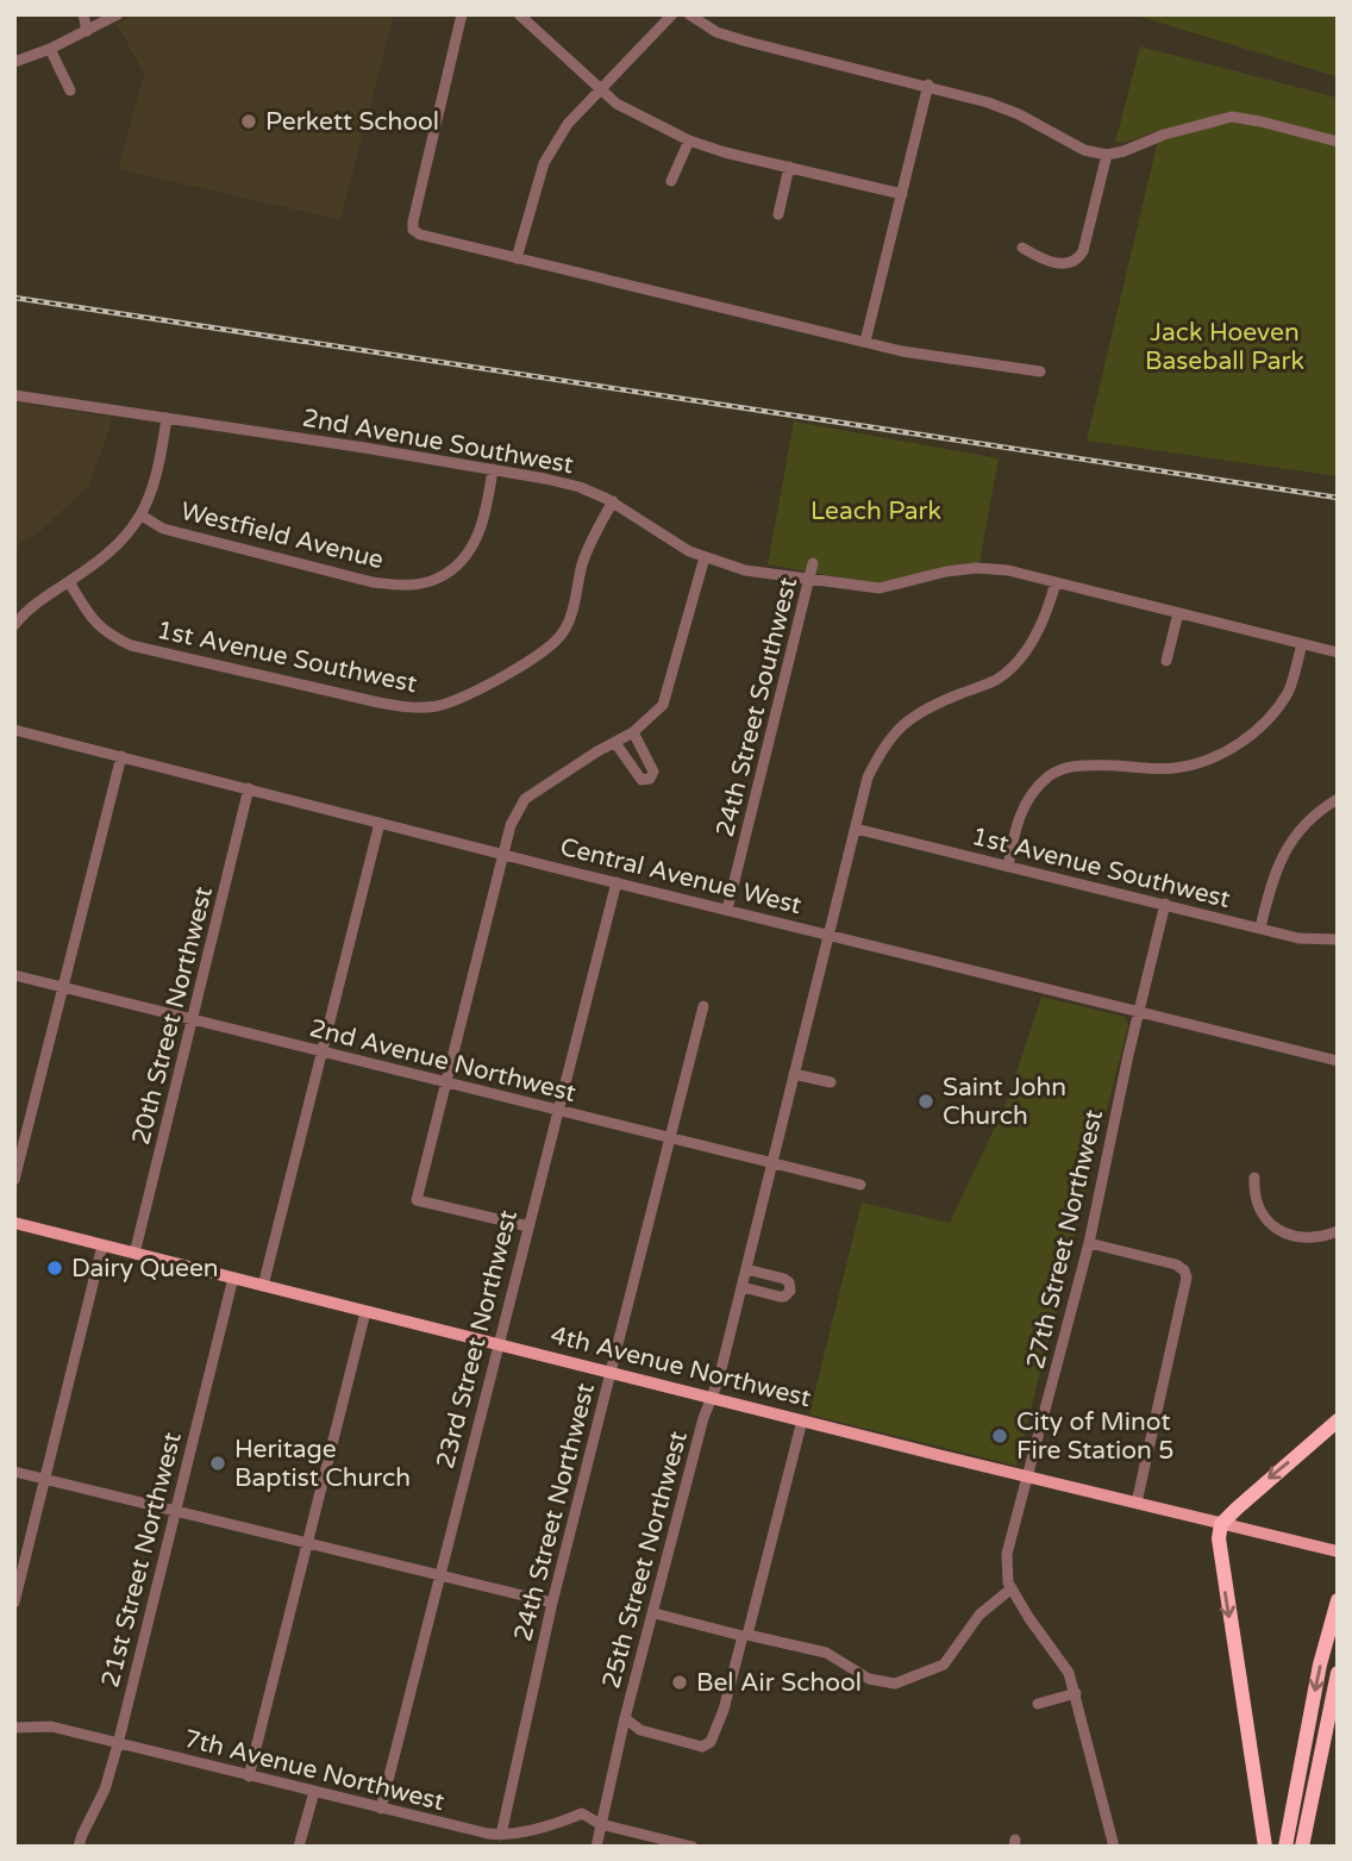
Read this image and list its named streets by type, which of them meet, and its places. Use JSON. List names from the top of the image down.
{
  "streets": {
    "main road": ["4th Avenue Northwest"],
    "street": [
      "2nd Avenue Southwest",
      "Westfield Avenue",
      "1st Avenue Southwest",
      "24th Street Southwest",
      "Central Avenue West",
      "20th Street Northwest",
      "2nd Avenue Northwest",
      "27th Street Northwest",
      "23rd Street Northwest",
      "24th Street Northwest",
      "21st Street Northwest",
      "25th Street Northwest",
      "7th Avenue Northwest"
    ]
  },
  "crossings": [
    ["2nd Avenue Southwest", "Westfield Avenue"],
    ["2nd Avenue Southwest", "1st Avenue Southwest"],
    ["2nd Avenue Southwest", "24th Street Southwest"],
    ["2nd Avenue Southwest", "25th Street Northwest"],
    ["1st Avenue Southwest", "27th Street Northwest"],
    ["1st Avenue Southwest", "25th Street Northwest"],
    ["24th Street Southwest", "Central Avenue West"],
    ["Central Avenue West", "20th Street Northwest"],
    ["Central Avenue West", "27th Street Northwest"],
    ["Central Avenue West", "23rd Street Northwest"],
    ["Central Avenue West", "25th Street Northwest"],
    ["20th Street Northwest", "2nd Avenue Northwest"],
    ["20th Street Northwest", "4th Avenue Northwest"],
    ["2nd Avenue Northwest", "23rd Street Northwest"],
    ["2nd Avenue Northwest", "24th Street Northwest"],
    ["2nd Avenue Northwest", "25th Street Northwest"],
    ["27th Street Northwest", "4th Avenue Northwest"],
    ["23rd Street Northwest", "4th Avenue Northwest"],
    ["23rd Street Northwest", "7th Avenue Northwest"],
    ["4th Avenue Northwest", "24th Street Northwest"],
    ["4th Avenue Northwest", "21st Street Northwest"],
    ["4th Avenue Northwest", "25th Street Northwest"],
    ["24th Street Northwest", "7th Avenue Northwest"],
    ["21st Street Northwest", "7th Avenue Northwest"],
    ["25th Street Northwest", "7th Avenue Northwest"]
  ],
  "parks": ["Jack Hoeven Baseball Park", "Leach Park"],
  "places": [
    "Perkett School",
    "Saint John Church",
    "Dairy Queen",
    "City of Minot Fire Station 5",
    "Heritage Baptist Church",
    "Bel Air School"
  ]
}
